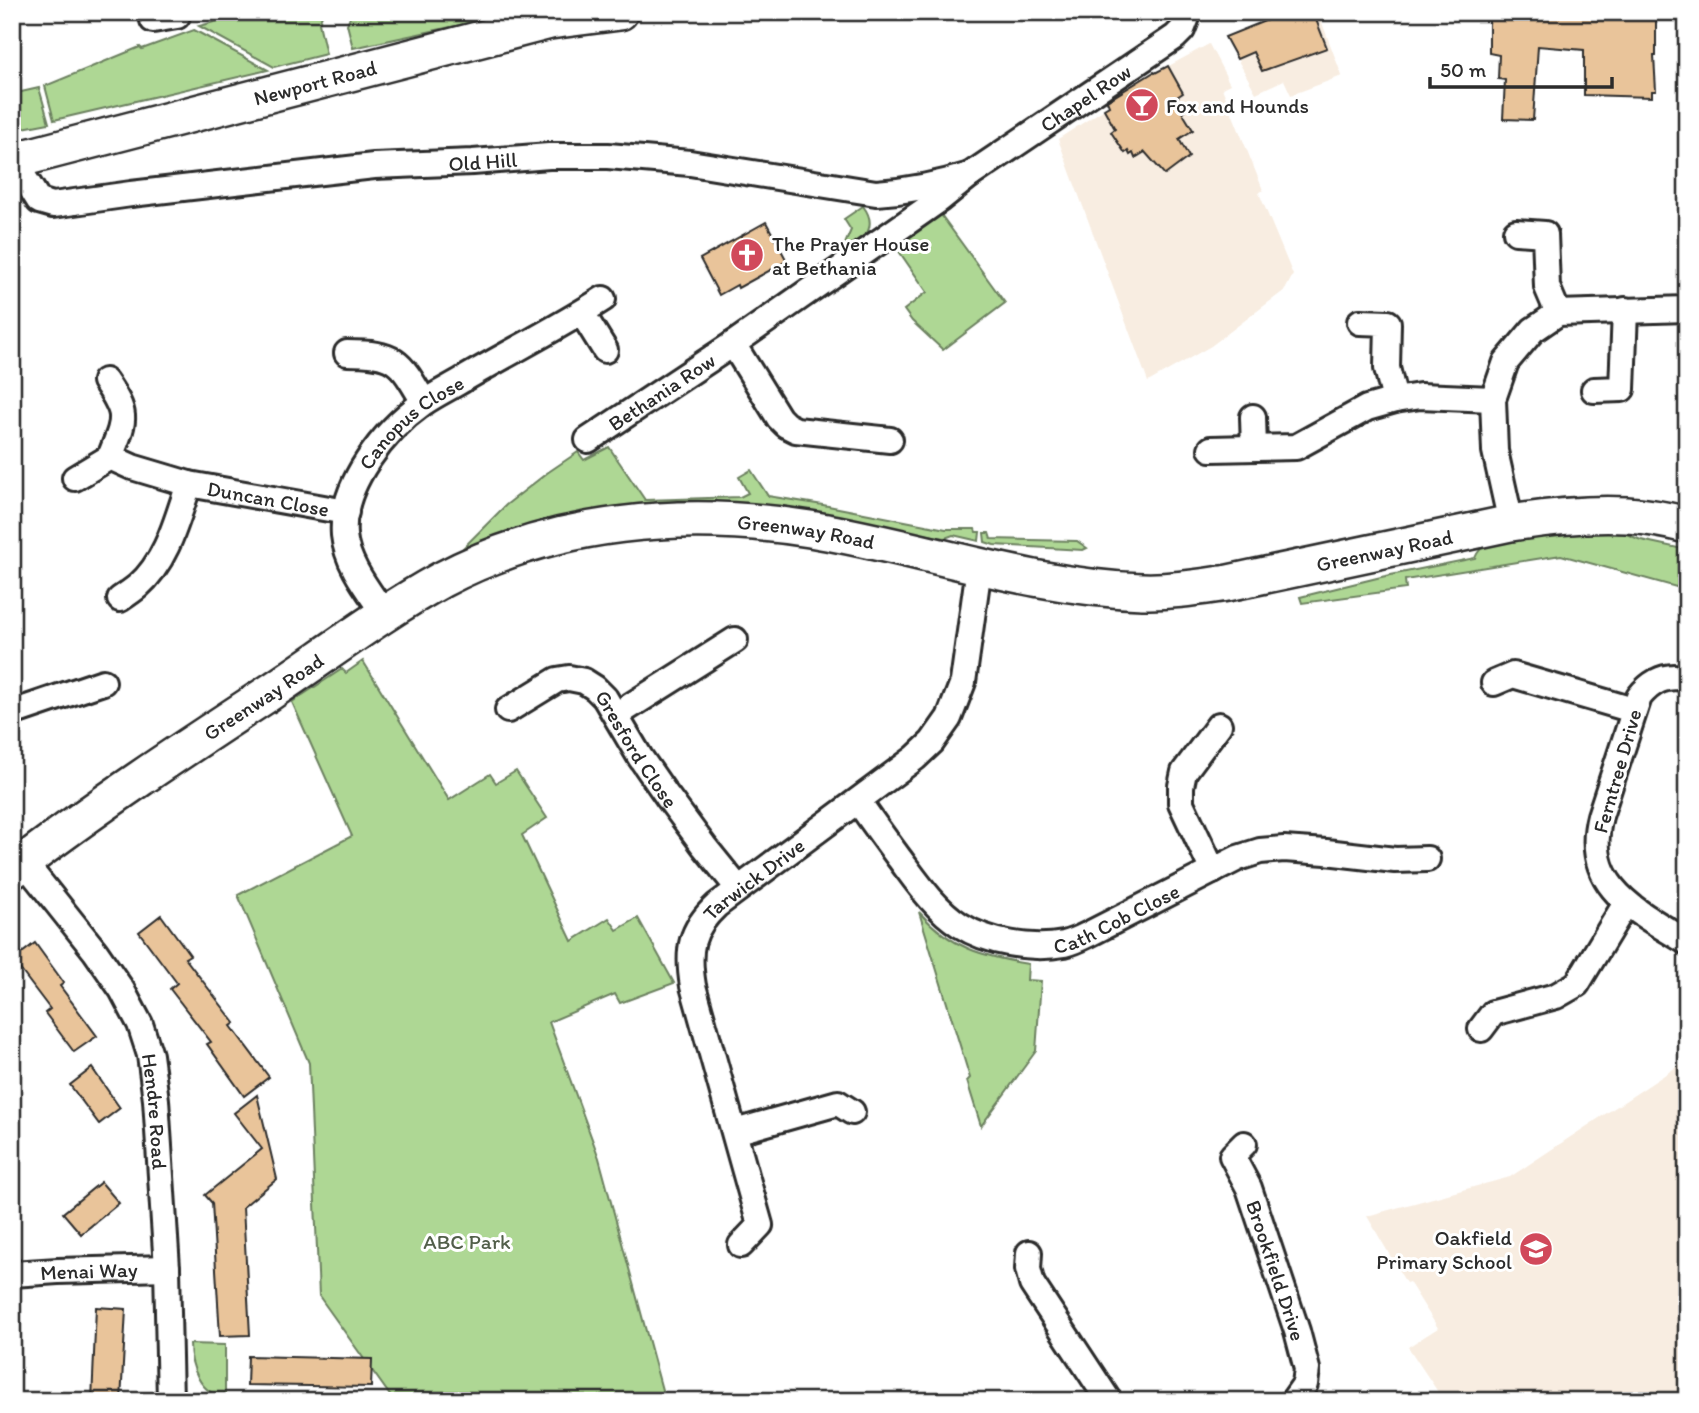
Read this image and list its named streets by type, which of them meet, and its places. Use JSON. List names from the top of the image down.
{
  "streets": {
    "street": [
      "Newport Road",
      "Chapel Row",
      "Old Hill",
      "Bethania Row",
      "Canopus Close",
      "Duncan Close",
      "Greenway Road",
      "Gresford Close",
      "Ferntree Drive",
      "Tarwick Drive",
      "Cath Cob Close",
      "Hendre Road",
      "Menai Way",
      "Brookfield Drive"
    ]
  },
  "crossings": [
    ["Newport Road", "Old Hill"],
    ["Chapel Row", "Old Hill"],
    ["Chapel Row", "Bethania Row"],
    ["Old Hill", "Bethania Row"],
    ["Canopus Close", "Duncan Close"],
    ["Canopus Close", "Greenway Road"],
    ["Greenway Road", "Tarwick Drive"],
    ["Greenway Road", "Hendre Road"],
    ["Gresford Close", "Tarwick Drive"],
    ["Tarwick Drive", "Cath Cob Close"],
    ["Hendre Road", "Menai Way"]
  ],
  "parks": ["ABC Park"],
  "places": {
    "bar": ["Fox and Hounds"],
    "church": ["The Prayer House at Bethania"],
    "school or university": ["Oakfield Primary School"]
  },
  "scale_bar": "50 m"
}
